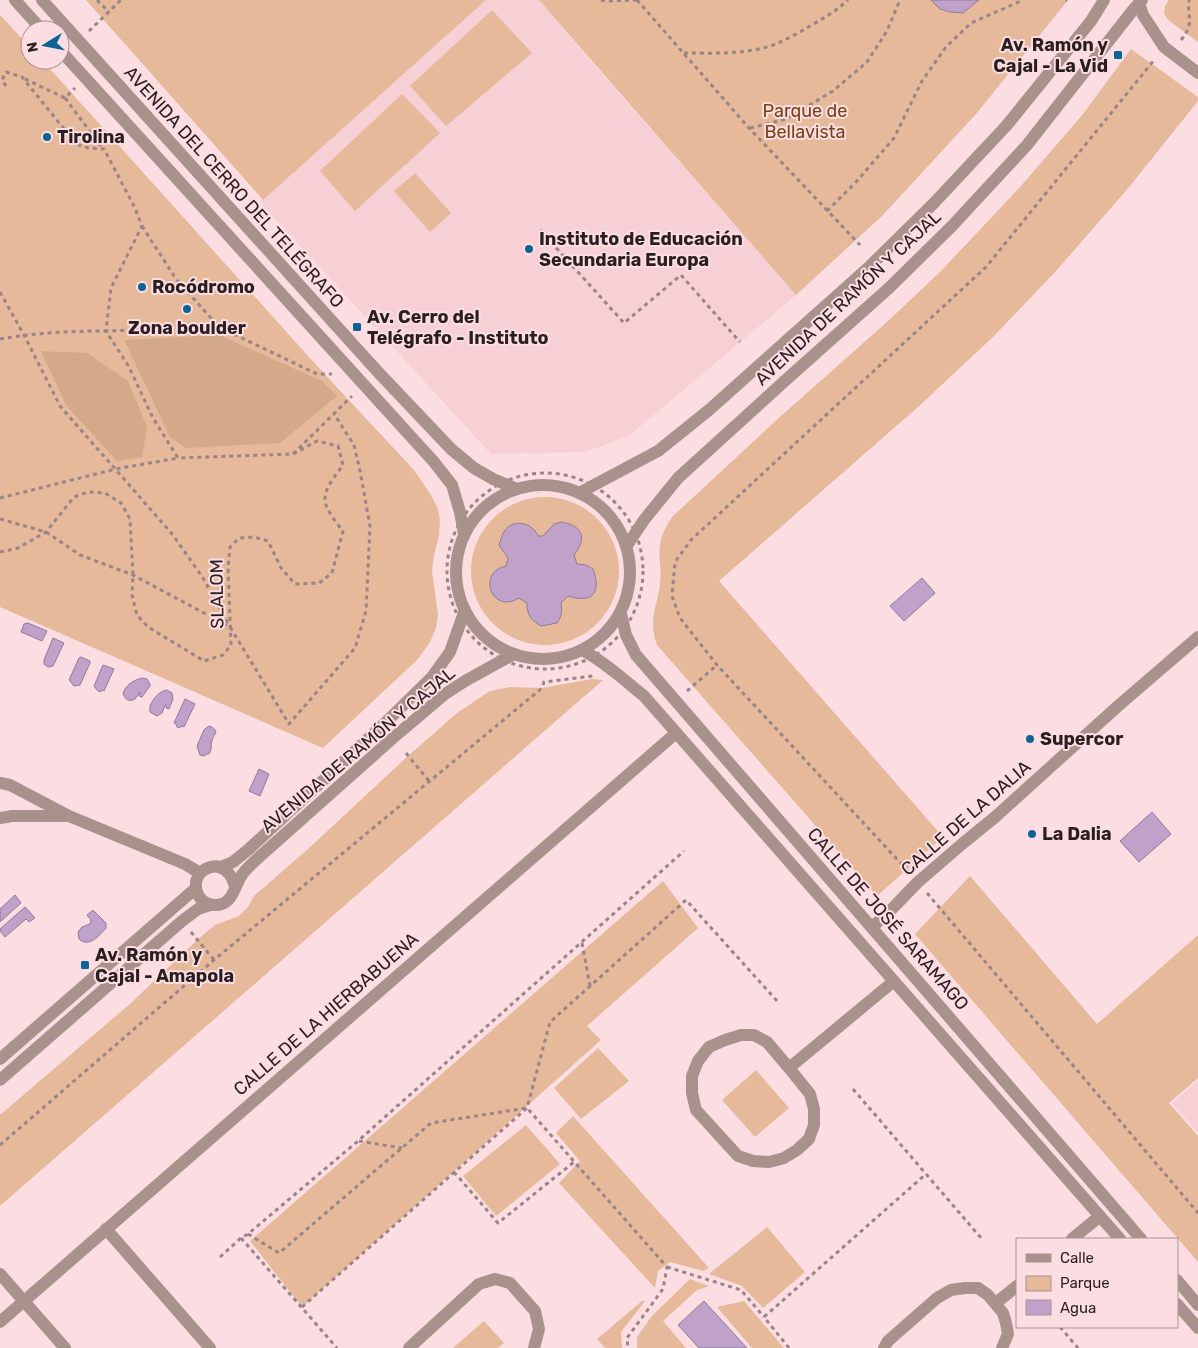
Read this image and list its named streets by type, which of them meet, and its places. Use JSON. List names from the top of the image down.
{
  "streets": {
    "street": [
      "AVENIDA DEL CERRO DEL TELÉGRAFO",
      "AVENIDA DE RAMÓN Y CAJAL",
      "CALLE DE LA DALIA",
      "CALLE DE JOSÉ SARAMAGO",
      "CALLE DE LA HIERBABUENA"
    ],
    "path": ["SLALOM"]
  },
  "crossings": [
    ["AVENIDA DEL CERRO DEL TELÉGRAFO", "AVENIDA DE RAMÓN Y CAJAL"],
    ["AVENIDA DEL CERRO DEL TELÉGRAFO", "CALLE DE JOSÉ SARAMAGO"],
    ["AVENIDA DE RAMÓN Y CAJAL", "CALLE DE JOSÉ SARAMAGO"],
    ["CALLE DE LA DALIA", "CALLE DE JOSÉ SARAMAGO"],
    ["CALLE DE JOSÉ SARAMAGO", "CALLE DE LA HIERBABUENA"]
  ],
  "parks": ["Parque de Bellavista"],
  "places": {
    "transit": ["Av. Ramón y Cajal - La Vid", "Av. Cerro del Telégrafo - Instituto", "Av. Ramón y Cajal - Amapola"],
    "other": [
      "Tirolina",
      "Instituto de Educación Secundaria Europa",
      "Rocódromo",
      "Zona boulder",
      "Supercor",
      "La Dalia"
    ]
  },
  "legend": ["Calle", "Parque", "Agua"],
  "north": "left"
}
